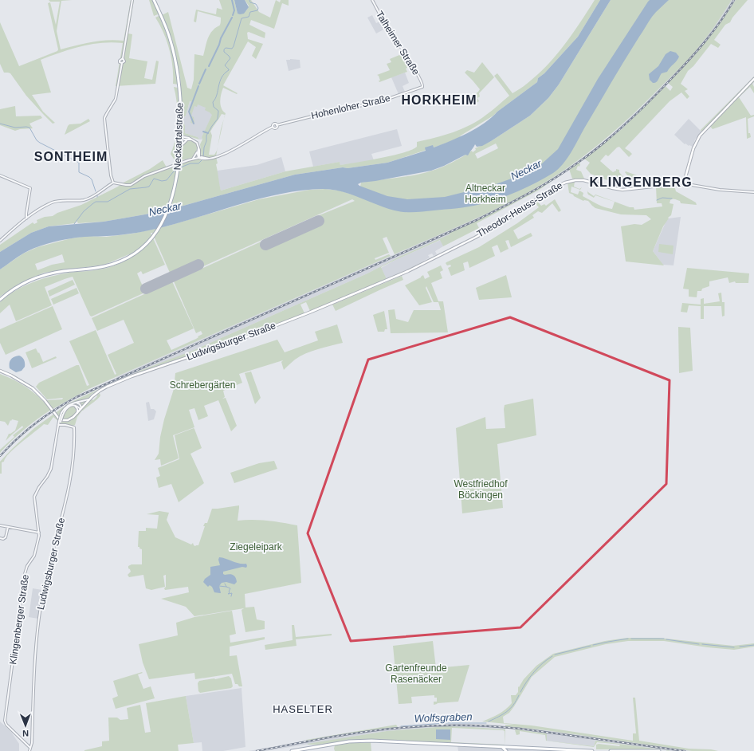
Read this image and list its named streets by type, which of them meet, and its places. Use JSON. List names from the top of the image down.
{
  "streets": {
    "main road": ["Neckartalstraße", "Theodor-Heuss-Straße", "Ludwigsburger Straße"],
    "street": ["Talheimer Straße", "Hohenloher Straße", "Klingenberger Straße"]
  },
  "crossings": [
    ["Talheimer Straße", "Hohenloher Straße"],
    ["Theodor-Heuss-Straße", "Ludwigsburger Straße"],
    ["Ludwigsburger Straße", "Klingenberger Straße"]
  ],
  "districts": [
    "HORKHEIM",
    "SONTHEIM",
    "KLINGENBERG",
    "HASELTER"
  ],
  "water": ["Neckar", "Wolfsgraben"],
  "parks": [
    "Altneckar Horkheim",
    "Schrebergärten",
    "Westfriedhof Böckingen",
    "Ziegeleipark",
    "Gartenfreunde Rasenäcker"
  ],
  "north": "bottom"
}
